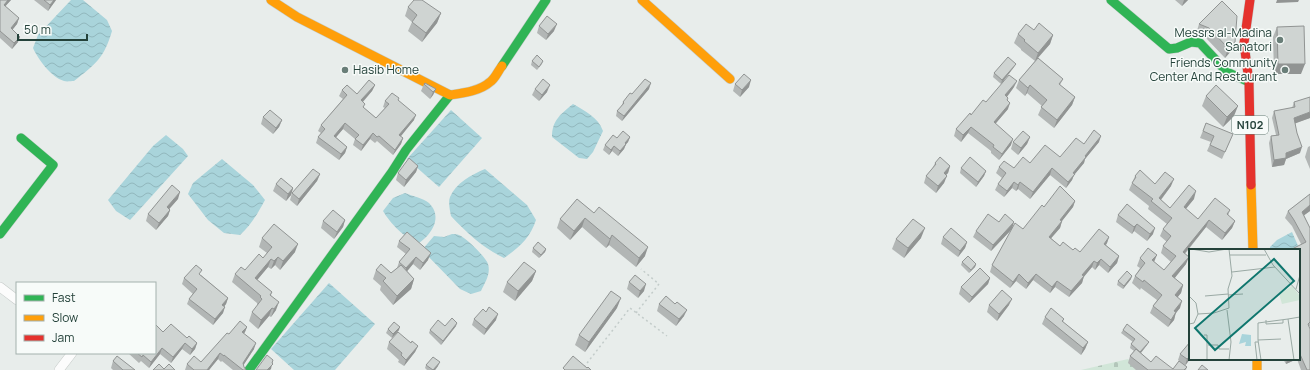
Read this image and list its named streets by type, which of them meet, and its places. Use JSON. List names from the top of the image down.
{
  "streets": {
    "main road": ["N102"]
  },
  "places": ["Messrs al-Madina Sanatori", "Hasib Home", "Friends Community Center And Restaurant"],
  "legend": ["Fast", "Slow", "Jam"],
  "scale_bar": "50 m"
}
